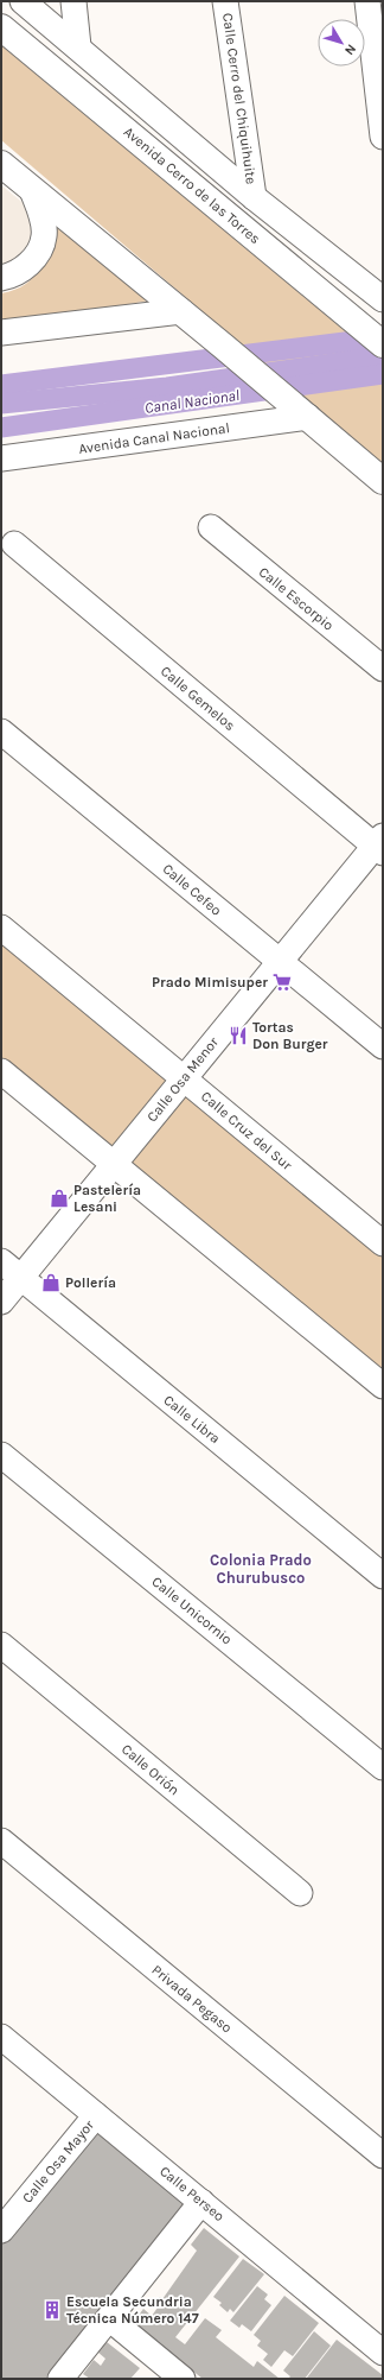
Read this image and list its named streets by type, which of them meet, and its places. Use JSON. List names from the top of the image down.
{
  "streets": {
    "main road": ["Avenida Cerro de las Torres"],
    "street": [
      "Calle Cerro del Chiquihuite",
      "Avenida Canal Nacional",
      "Calle Escorpio",
      "Calle Gemelos",
      "Calle Cefeo",
      "Calle Osa Menor",
      "Calle Cruz del Sur",
      "Calle Libra",
      "Calle Unicornio",
      "Calle Orión",
      "Privada Pegaso",
      "Calle Osa Mayor",
      "Calle Perseo"
    ]
  },
  "crossings": [
    ["Calle Gemelos", "Calle Osa Menor"],
    ["Calle Cefeo", "Calle Osa Menor"],
    ["Calle Osa Menor", "Calle Cruz del Sur"],
    ["Calle Osa Menor", "Calle Libra"],
    ["Calle Osa Mayor", "Calle Perseo"]
  ],
  "districts": ["Colonia Prado Churubusco"],
  "water": ["Canal Nacional"],
  "places": {
    "supermarket": ["Prado Mimisuper"],
    "restaurant": ["Tortas Don Burger"],
    "shop": ["Pastelería Lesani", "Pollería"],
    "building": ["Escuela Secundria Técnica Número 147"]
  },
  "north": "bottom right"
}
